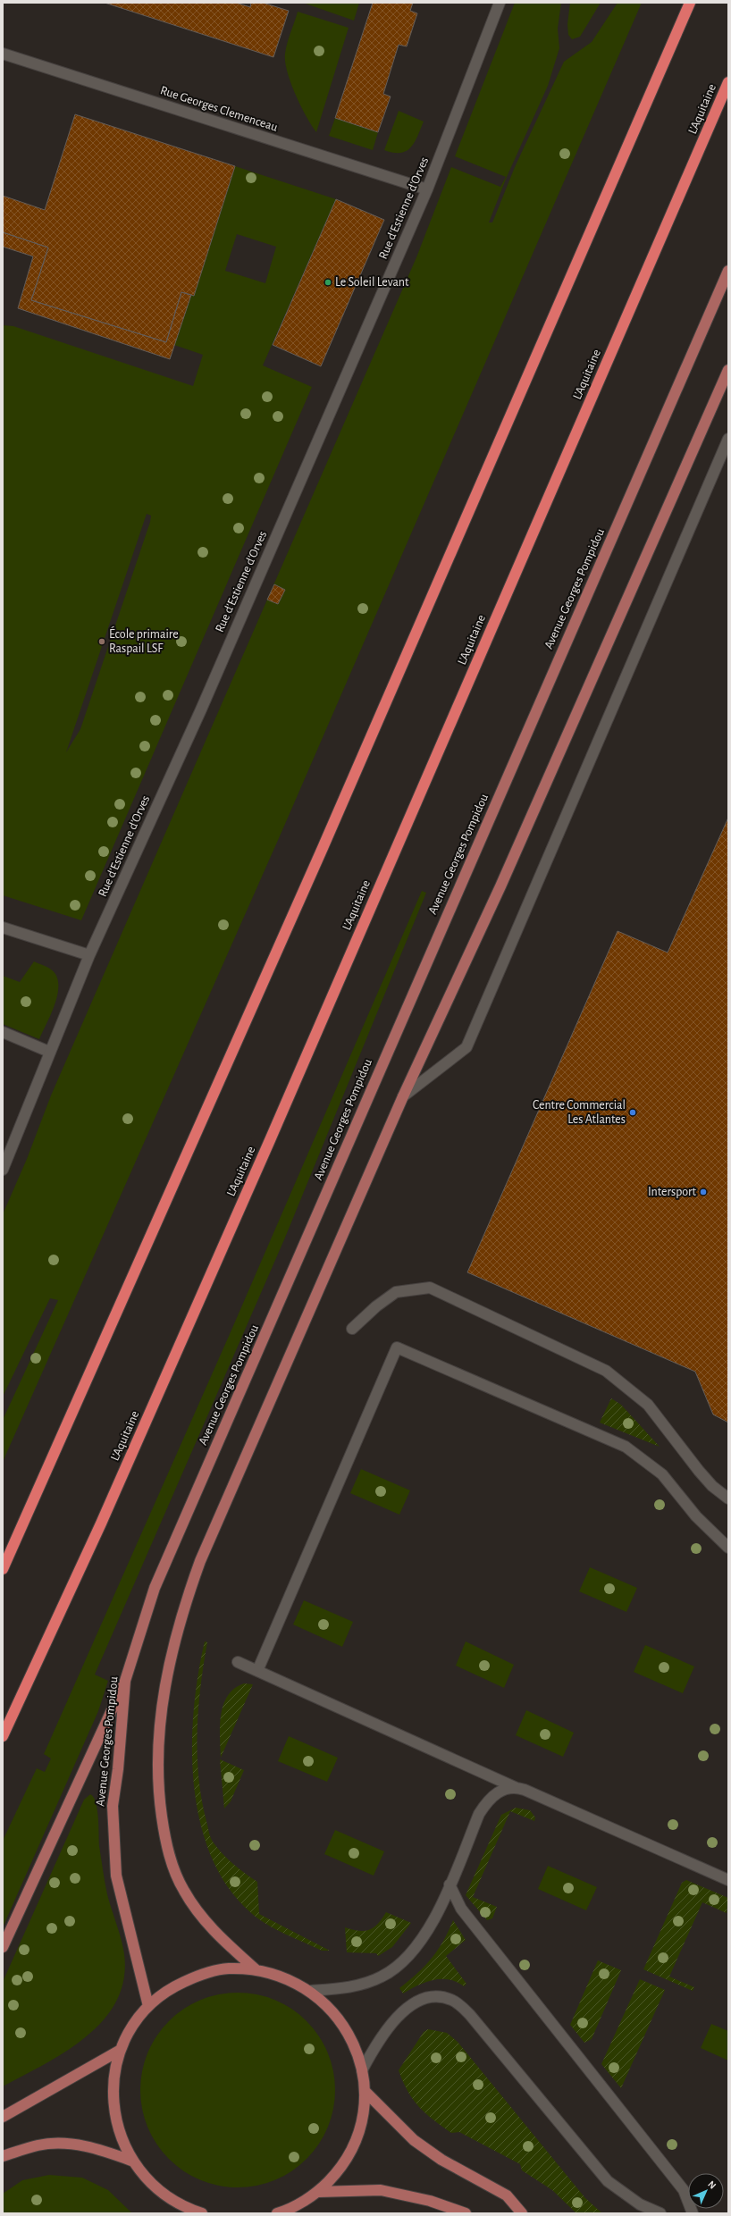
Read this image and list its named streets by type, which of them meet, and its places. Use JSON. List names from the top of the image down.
{
  "streets": {
    "highway": ["L'Aquitaine"],
    "main road": ["Avenue Georges Pompidou"],
    "street": ["Rue Georges Clemenceau", "Rue d'Estienne d'Orves"]
  },
  "crossings": [
    ["Rue Georges Clemenceau", "Rue d'Estienne d'Orves"]
  ],
  "places": [
    "Le Soleil Levant",
    "École primaire Raspail LSF",
    "Centre Commercial Les Atlantes",
    "Intersport"
  ],
  "north": "top right"
}
